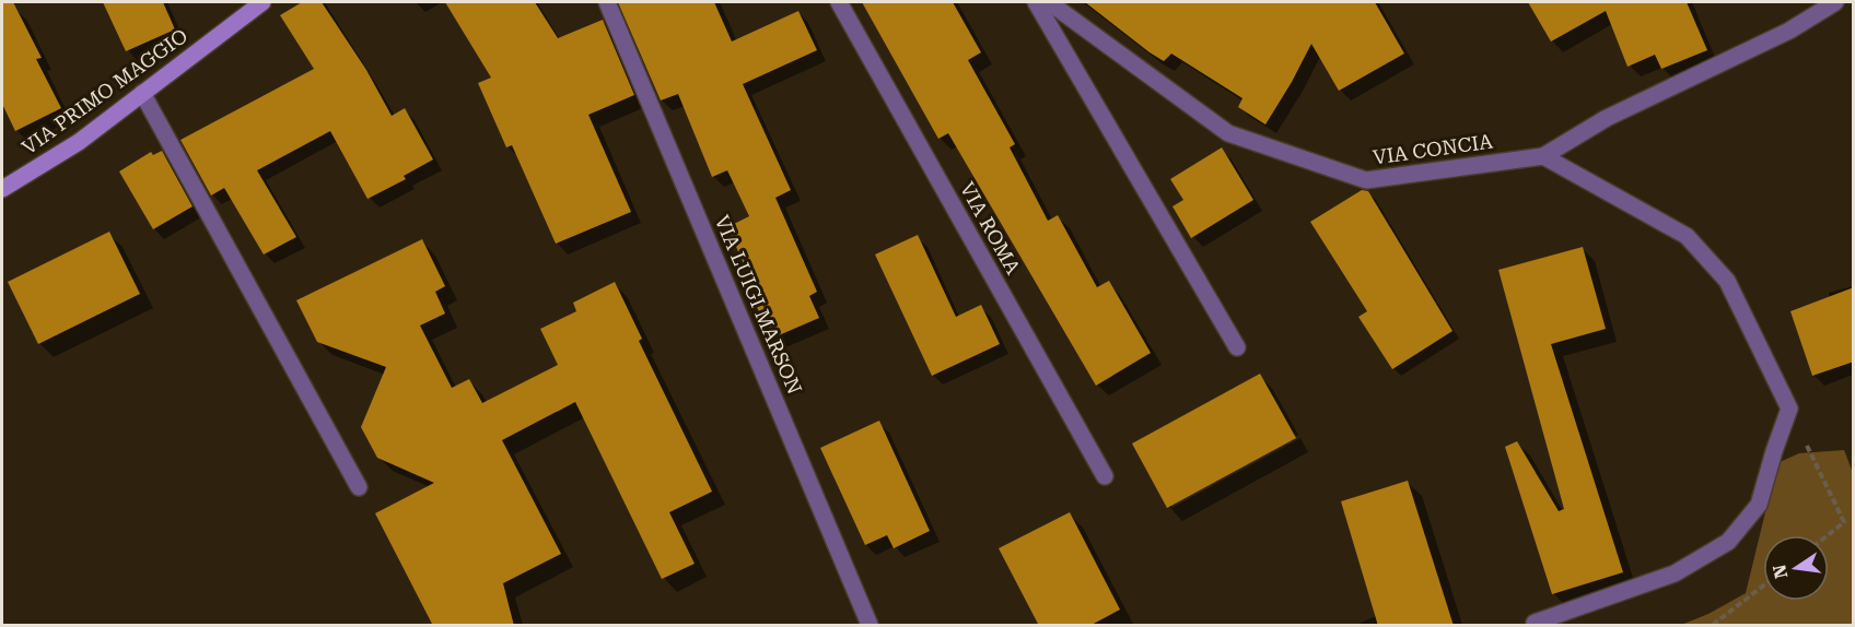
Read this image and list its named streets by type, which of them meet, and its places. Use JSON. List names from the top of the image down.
{
  "streets": {
    "street": [
      "VIA PRIMO MAGGIO",
      "VIA CONCIA",
      "VIA ROMA",
      "VIA LUIGI MARSON"
    ]
  },
  "north": "left"
}
